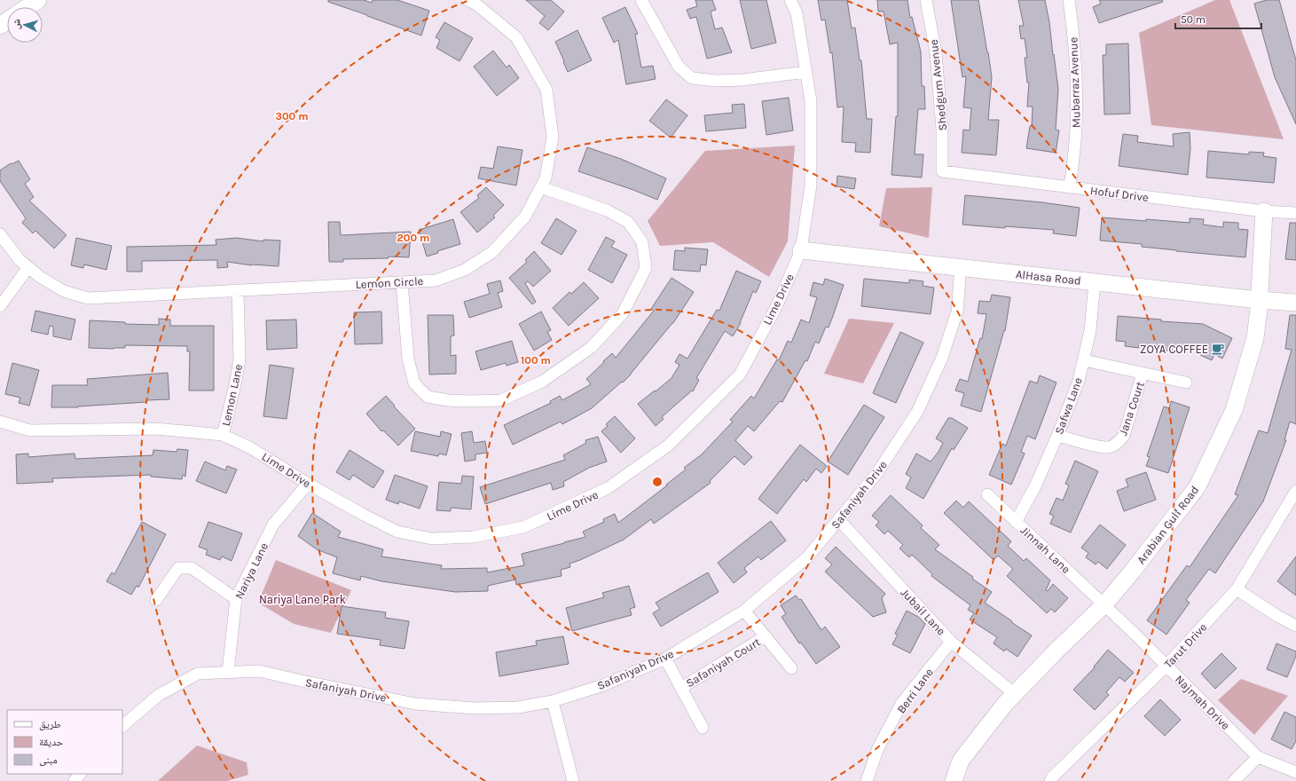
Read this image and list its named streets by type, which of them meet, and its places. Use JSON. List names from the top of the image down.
{
  "streets": {
    "main road": ["AlHasa Road", "Arabian Gulf Road"],
    "street": [
      "Mubarraz Avenue",
      "Shedgum Avenue",
      "Hofuf Drive",
      "Lemon Circle",
      "Lime Drive",
      "Lemon Lane",
      "Safwa Lane",
      "Jana Court",
      "Safaniyah Drive",
      "Jinnah Lane",
      "Nariya Lane",
      "Jubail Lane",
      "Tarut Drive",
      "Safaniyah Court",
      "Berri Lane",
      "Najmah Drive"
    ]
  },
  "crossings": [
    ["Mubarraz Avenue", "Hofuf Drive"],
    ["Shedgum Avenue", "Hofuf Drive"],
    ["Hofuf Drive", "Arabian Gulf Road"],
    ["AlHasa Road", "Lime Drive"],
    ["AlHasa Road", "Safwa Lane"],
    ["AlHasa Road", "Safaniyah Drive"],
    ["AlHasa Road", "Arabian Gulf Road"],
    ["Lemon Circle", "Lemon Lane"],
    ["Lime Drive", "Lemon Lane"],
    ["Lime Drive", "Nariya Lane"],
    ["Safwa Lane", "Jana Court"],
    ["Safwa Lane", "Jinnah Lane"],
    ["Safaniyah Drive", "Nariya Lane"],
    ["Safaniyah Drive", "Jubail Lane"],
    ["Safaniyah Drive", "Safaniyah Court"],
    ["Arabian Gulf Road", "Jinnah Lane"],
    ["Arabian Gulf Road", "Jubail Lane"],
    ["Arabian Gulf Road", "Najmah Drive"],
    ["Jinnah Lane", "Najmah Drive"],
    ["Jubail Lane", "Berri Lane"],
    ["Tarut Drive", "Najmah Drive"]
  ],
  "parks": ["Nariya Lane Park"],
  "places": {
    "cafe": ["ZOYA COFFEE"]
  },
  "legend": ["طريق", "حديقة", "مبنى"],
  "scale_bar": "50 m",
  "north": "left",
  "rings": ["300 m", "200 m", "100 m"]
}
